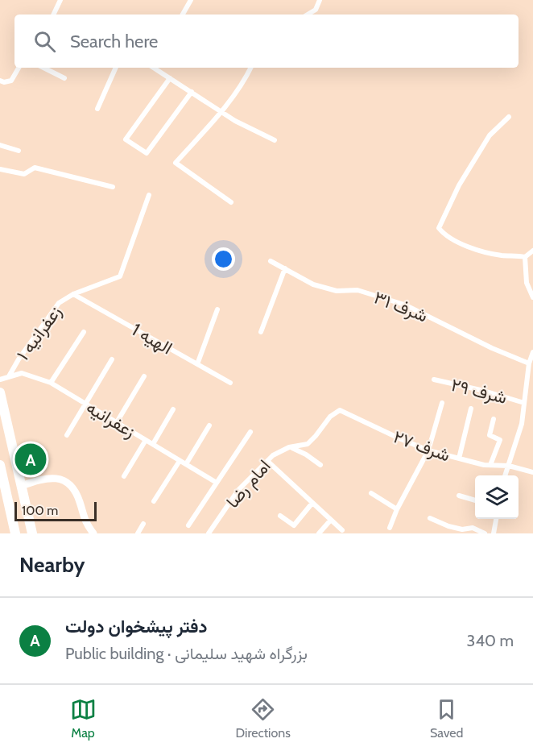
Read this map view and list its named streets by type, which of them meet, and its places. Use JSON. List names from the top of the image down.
{
  "streets": {
    "street": [
      "شرف ۳۱",
      "زعفرانیه ۱",
      "الهیه 1",
      "شرف ۲۹",
      "زعفرانیه",
      "شرف ۲۷",
      "امام رضا"
    ]
  },
  "crossings": [
    ["زعفرانیه ۱", "الهیه 1"],
    ["زعفرانیه ۱", "زعفرانیه"],
    ["شرف ۲۷", "امام رضا"]
  ],
  "scale_bar": "100 m",
  "page": {
    "search": "Search here",
    "pins": "A",
    "scale": "100 m",
    "heading": "Nearby",
    "list": [
      {
        "mark": "A",
        "name": "دفتر پیشخوان دولت",
        "note": "Public building · بزرگراه شهید سلیمانی",
        "value": "340 m"
      }
    ],
    "nav": ["Map", "Directions", "Saved"]
  }
}
